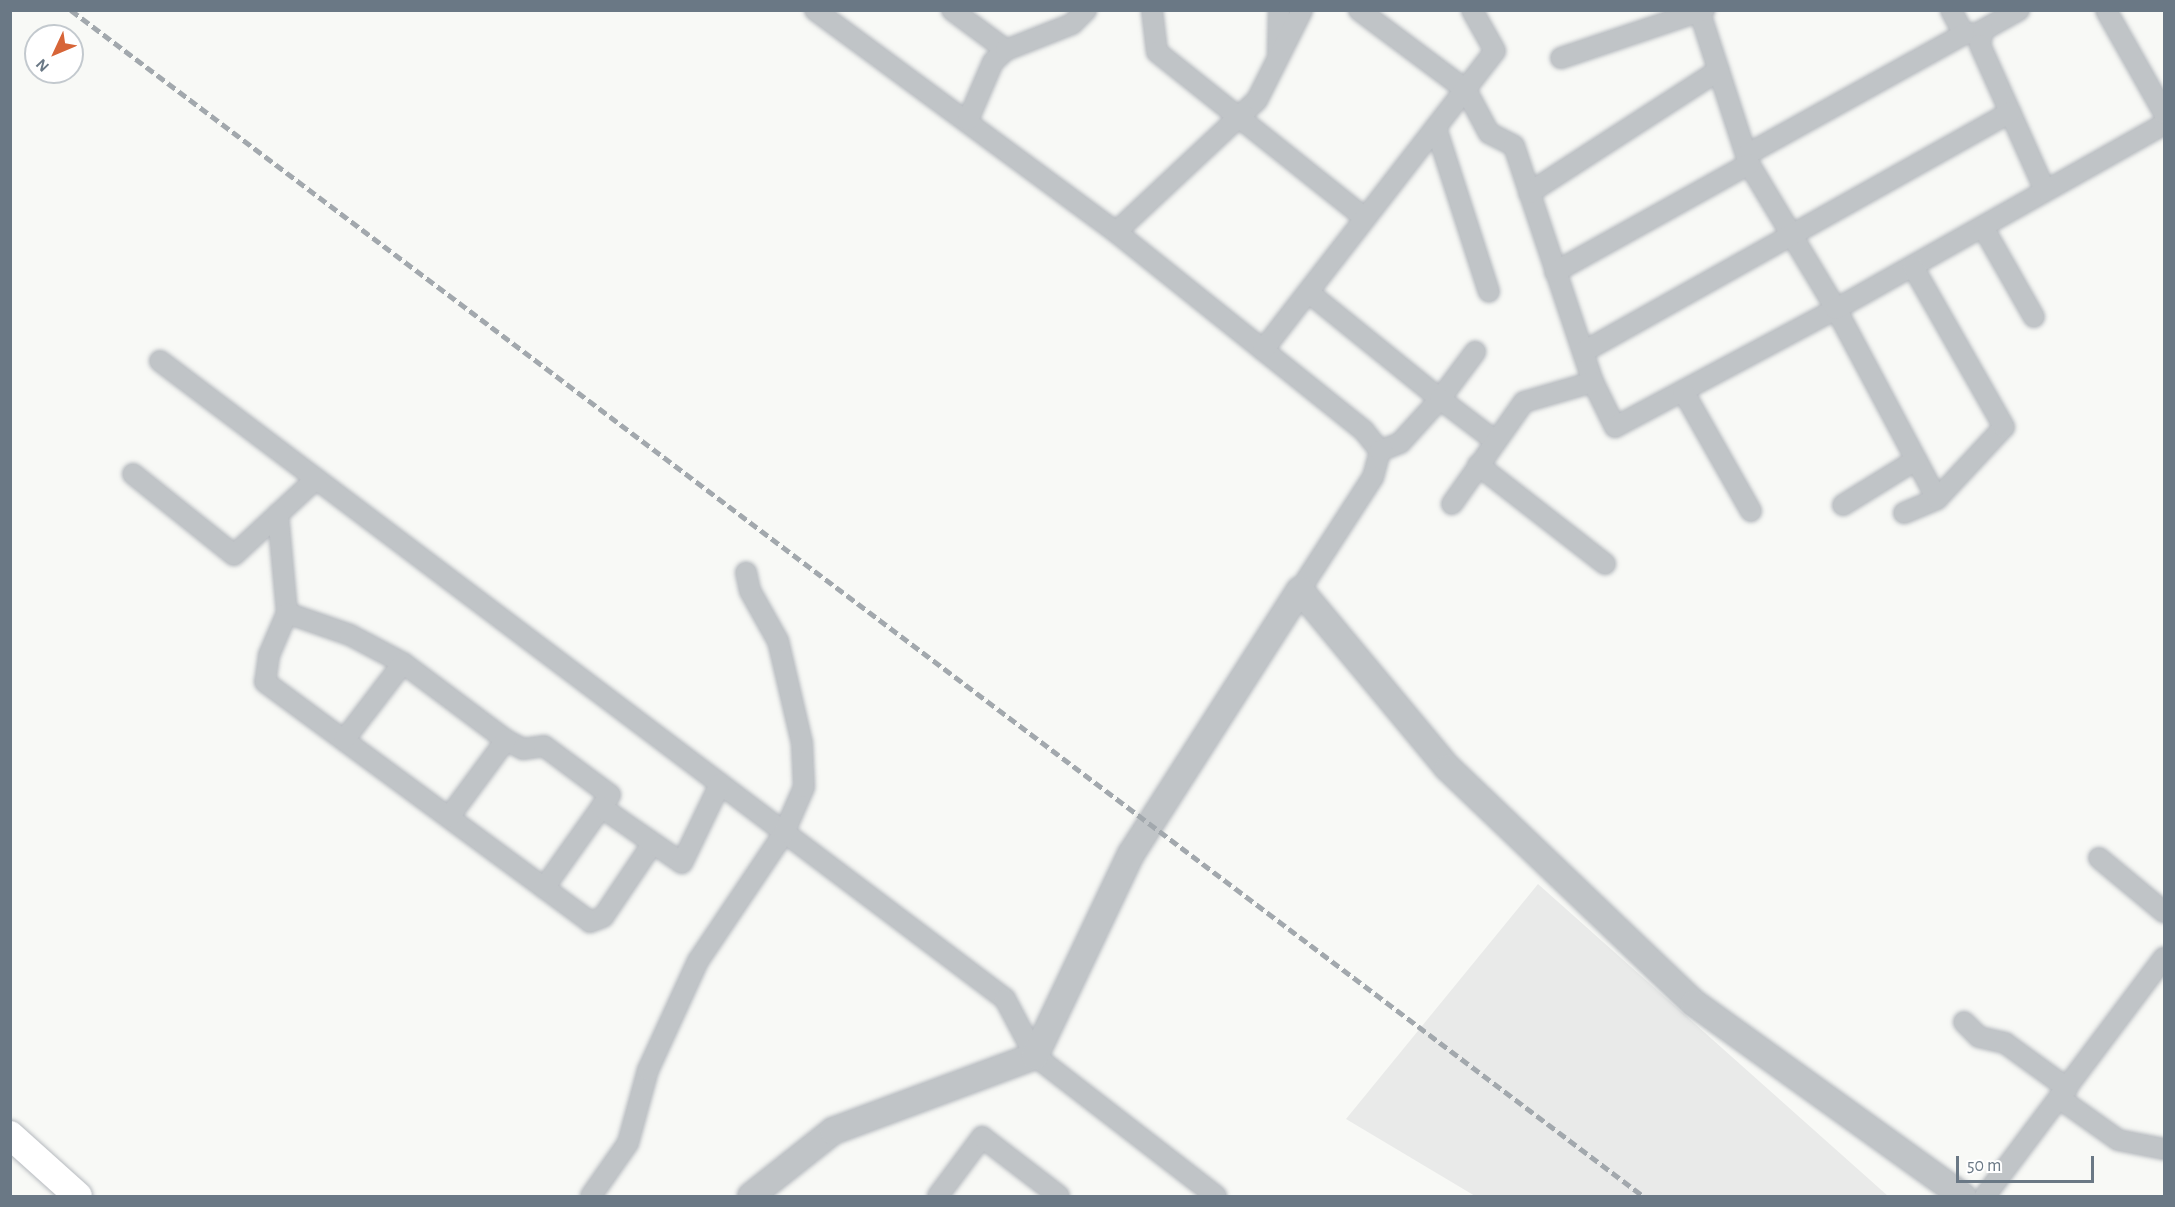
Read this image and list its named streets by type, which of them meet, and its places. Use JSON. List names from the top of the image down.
{
  "scale_bar": "50 m",
  "north": "bottom left"
}
